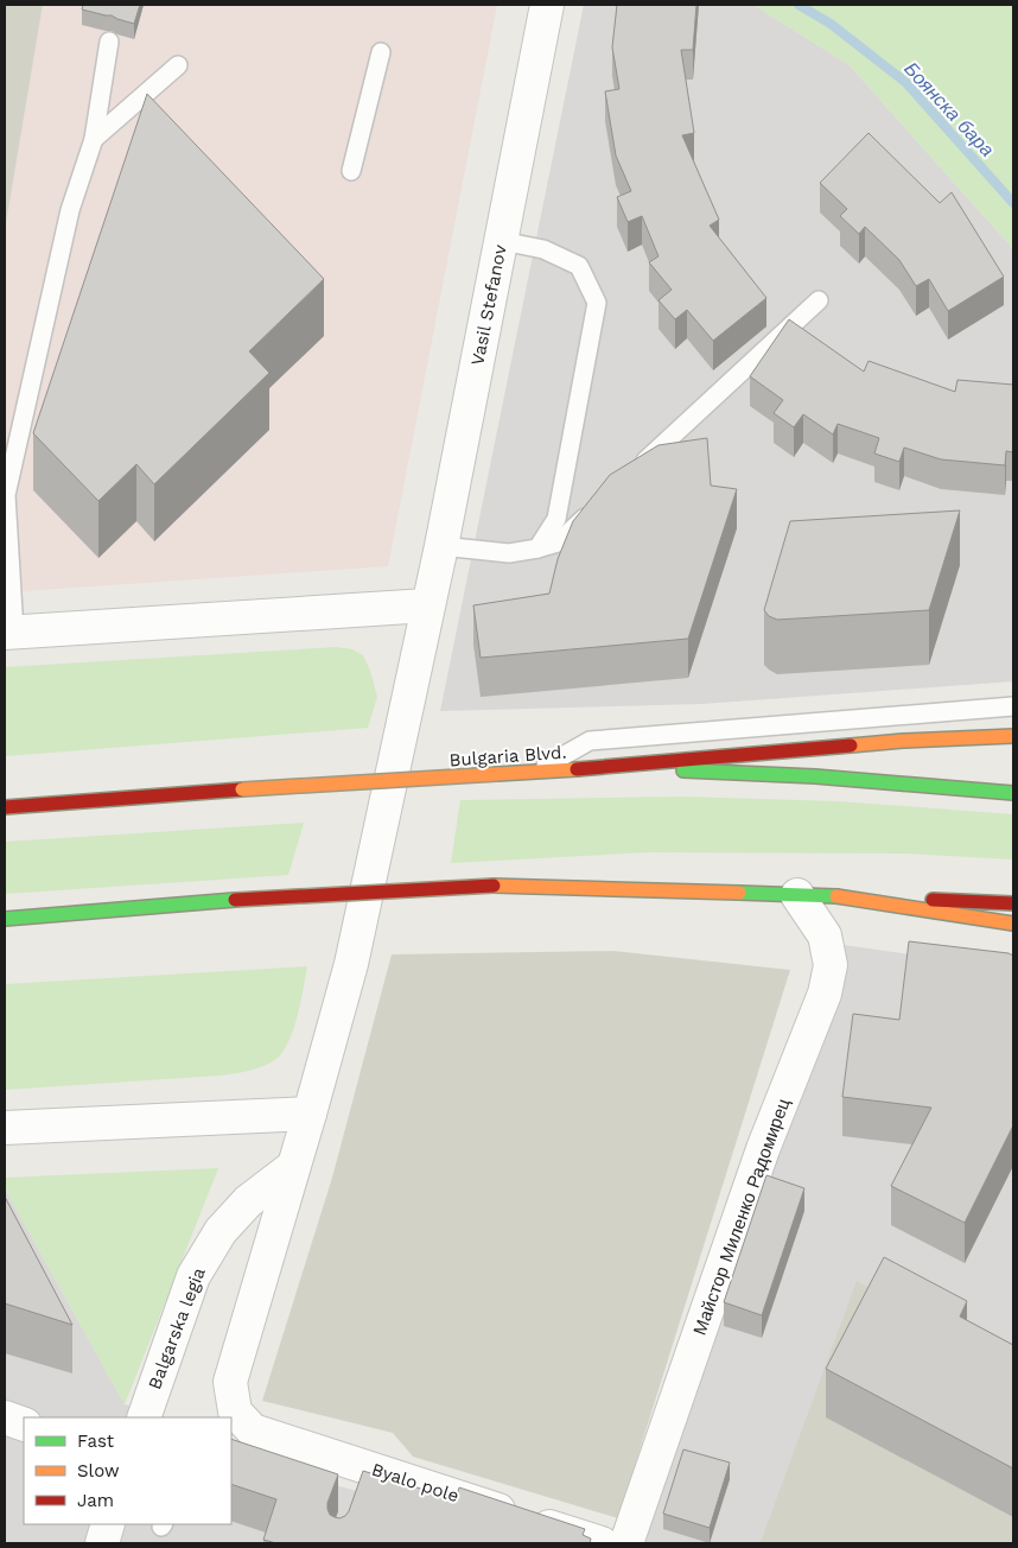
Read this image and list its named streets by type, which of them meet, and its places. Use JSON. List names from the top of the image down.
{
  "streets": {
    "main road": ["Bulgaria Blvd."],
    "street": [
      "Vasil Stefanov",
      "Майстор Миленко Радомирец",
      "Balgarska legia",
      "Byalo pole"
    ]
  },
  "water": ["Боянска бара"],
  "legend": ["Fast", "Slow", "Jam"]
}
